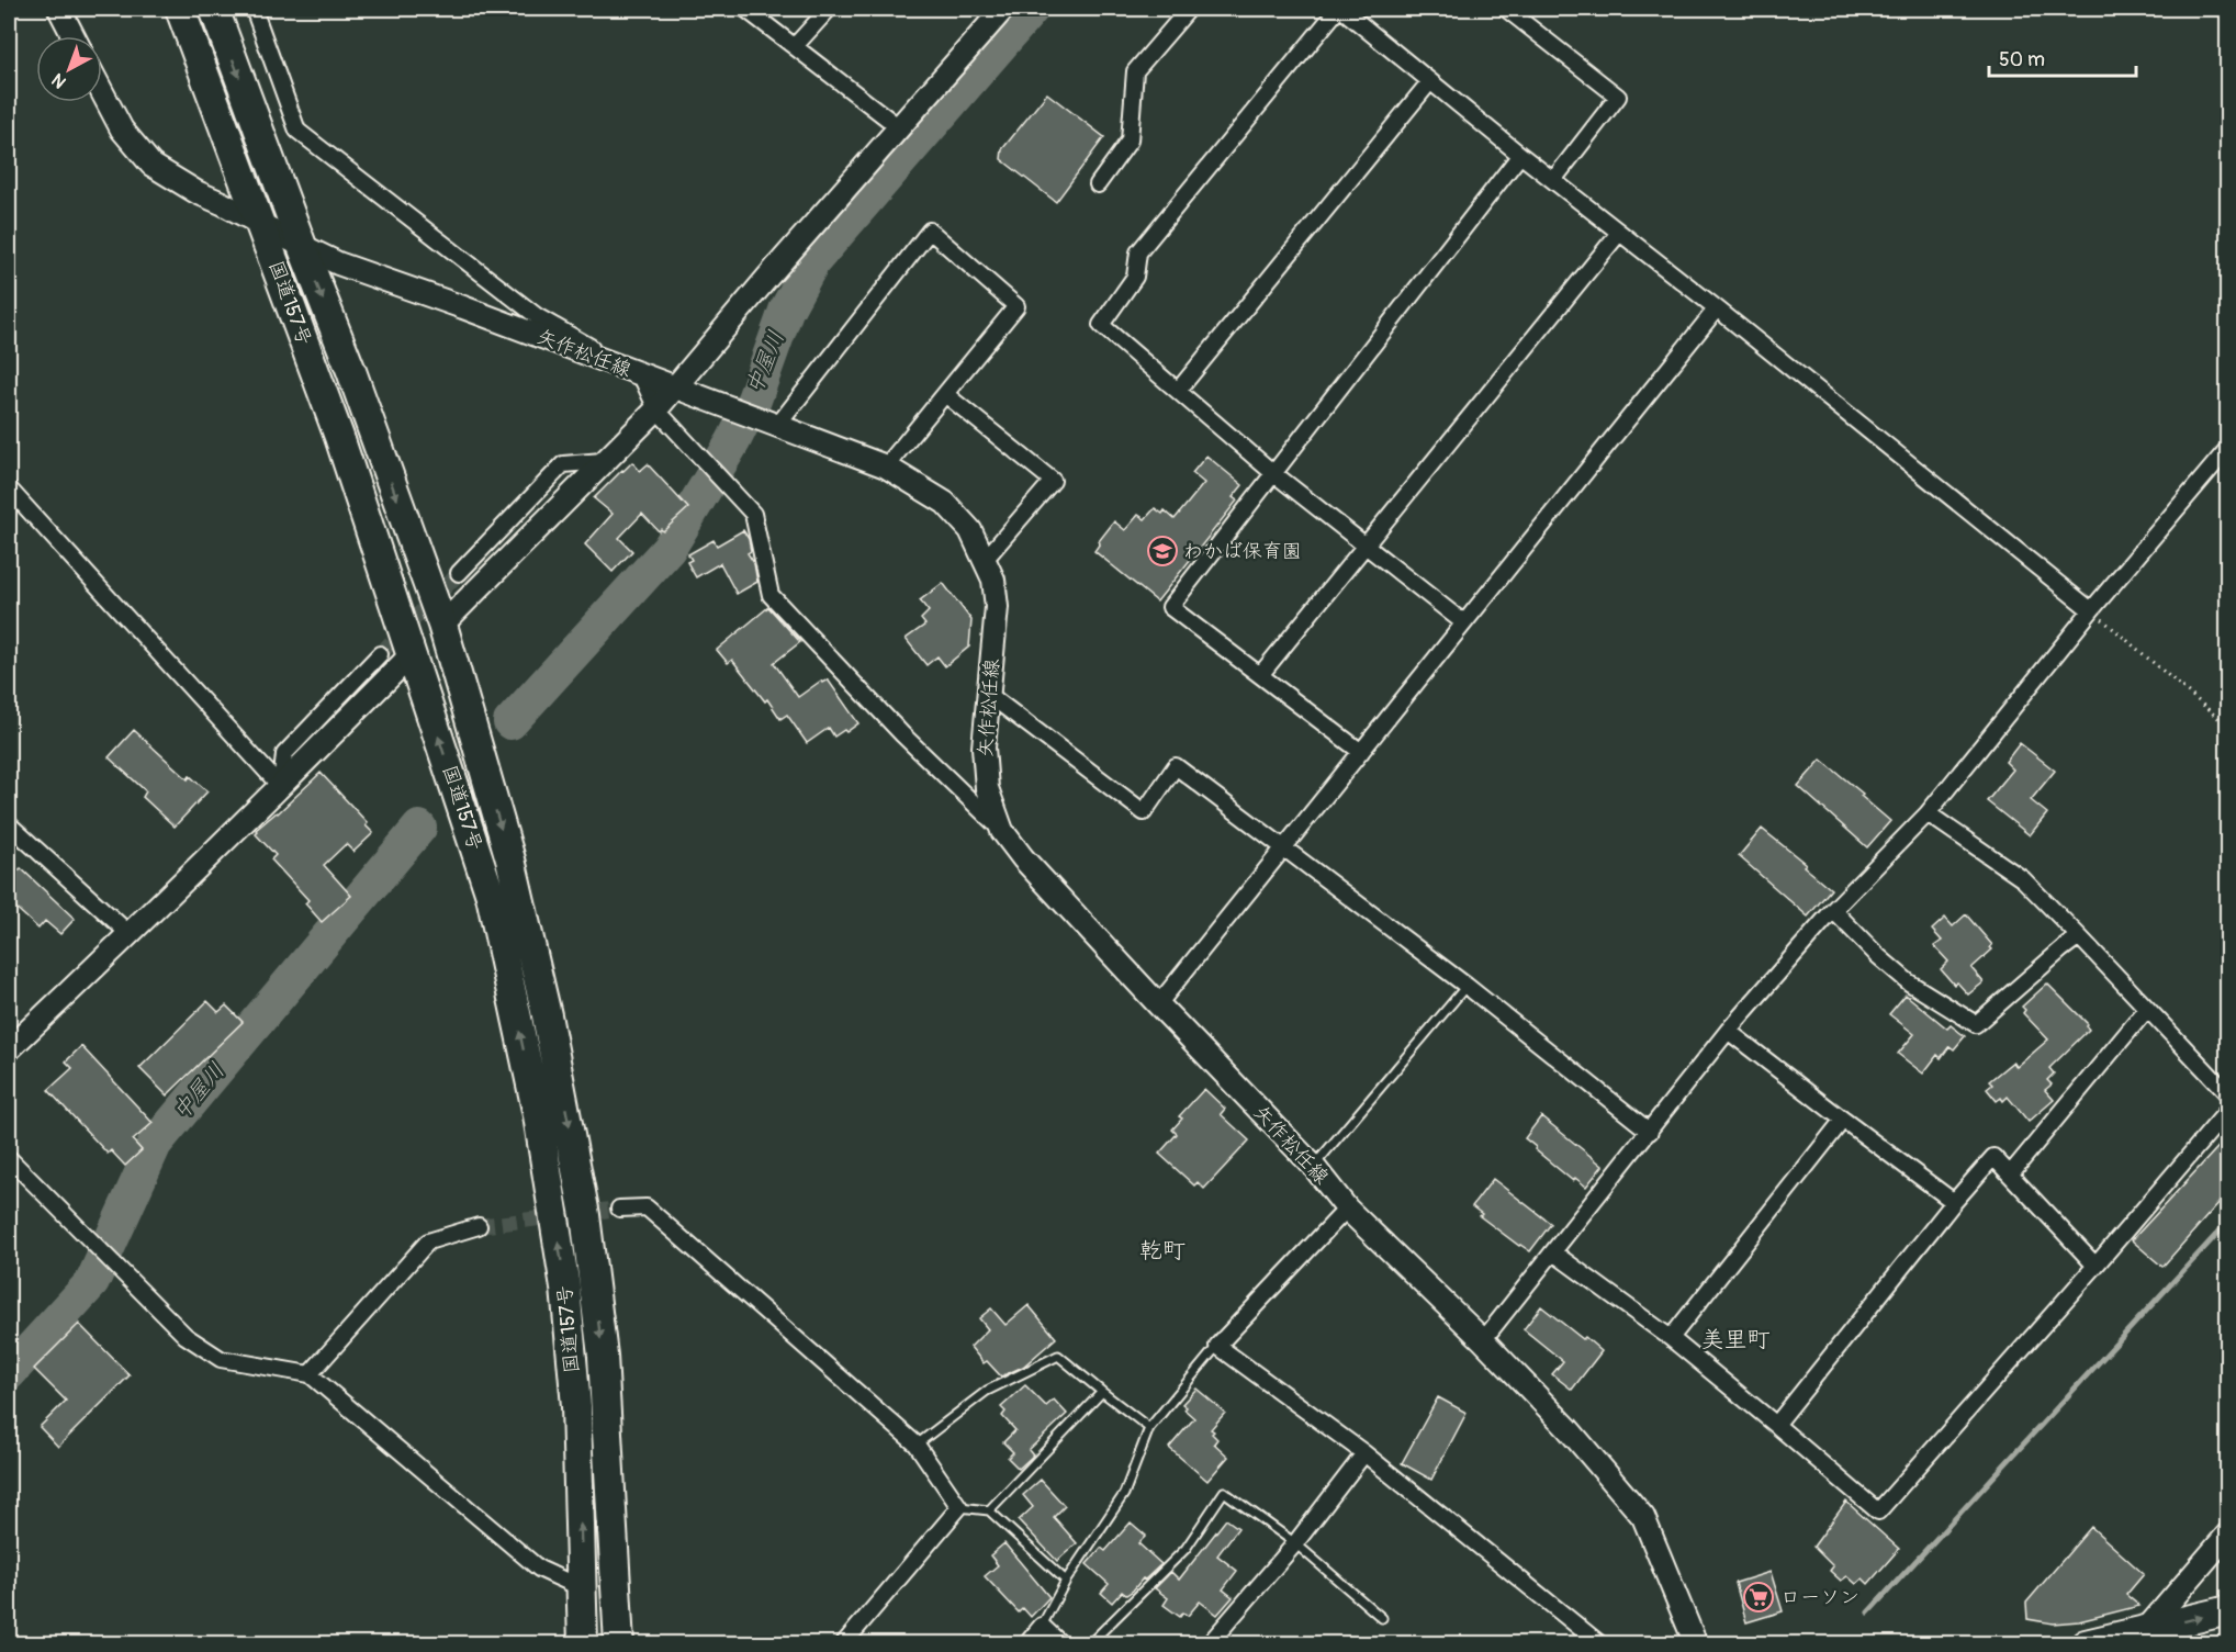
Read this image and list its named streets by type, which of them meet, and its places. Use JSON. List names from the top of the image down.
{
  "streets": {
    "highway": ["国道157号"],
    "main road": ["矢作松任線"]
  },
  "crossings": [
    ["国道157号", "矢作松任線"]
  ],
  "districts": ["乾町", "美里町"],
  "water": ["中屋川"],
  "places": {
    "school or university": ["わかば保育園"],
    "supermarket": ["ローソン"]
  },
  "scale_bar": "50 m",
  "north": "bottom left"
}
